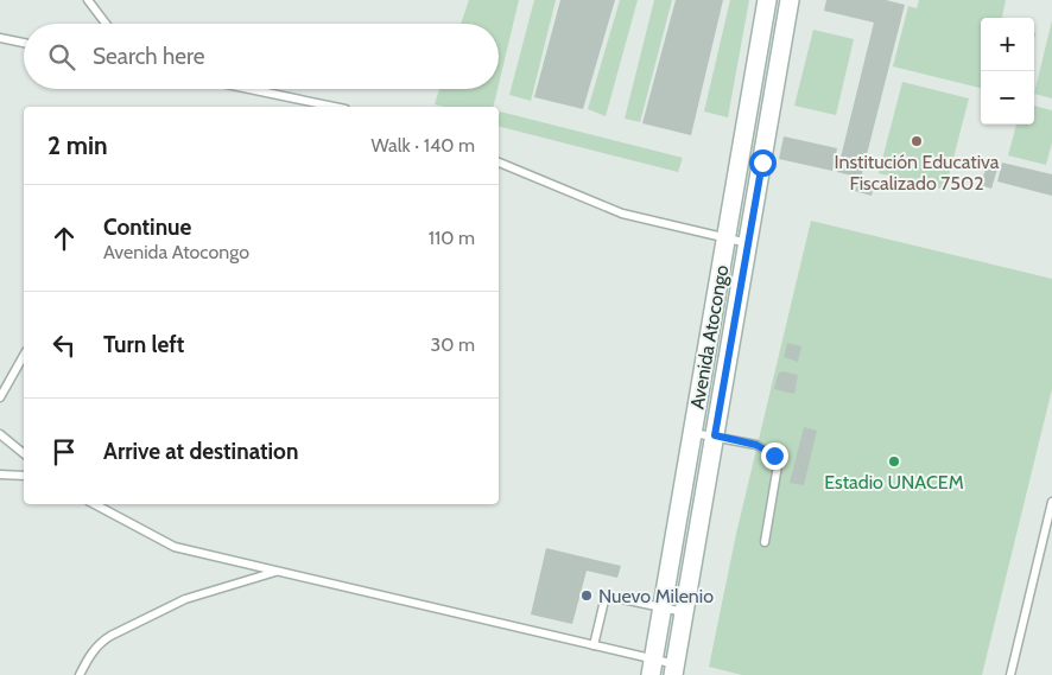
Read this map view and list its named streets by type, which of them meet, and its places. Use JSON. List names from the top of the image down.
{
  "streets": {
    "main road": ["Avenida Atocongo"]
  },
  "places": ["Institución Educativa Fiscalizado 7502", "Estadio UNACEM", "Nuevo Milenio"],
  "page": {
    "map_buttons": ["+", "−"],
    "search": "Search here",
    "heading": ["2 min", "Walk · 140 m"],
    "list": [
      ["Continue", "Avenida Atocongo", "110 m"],
      ["Turn left", "30 m"],
      "Arrive at destination"
    ]
  }
}
